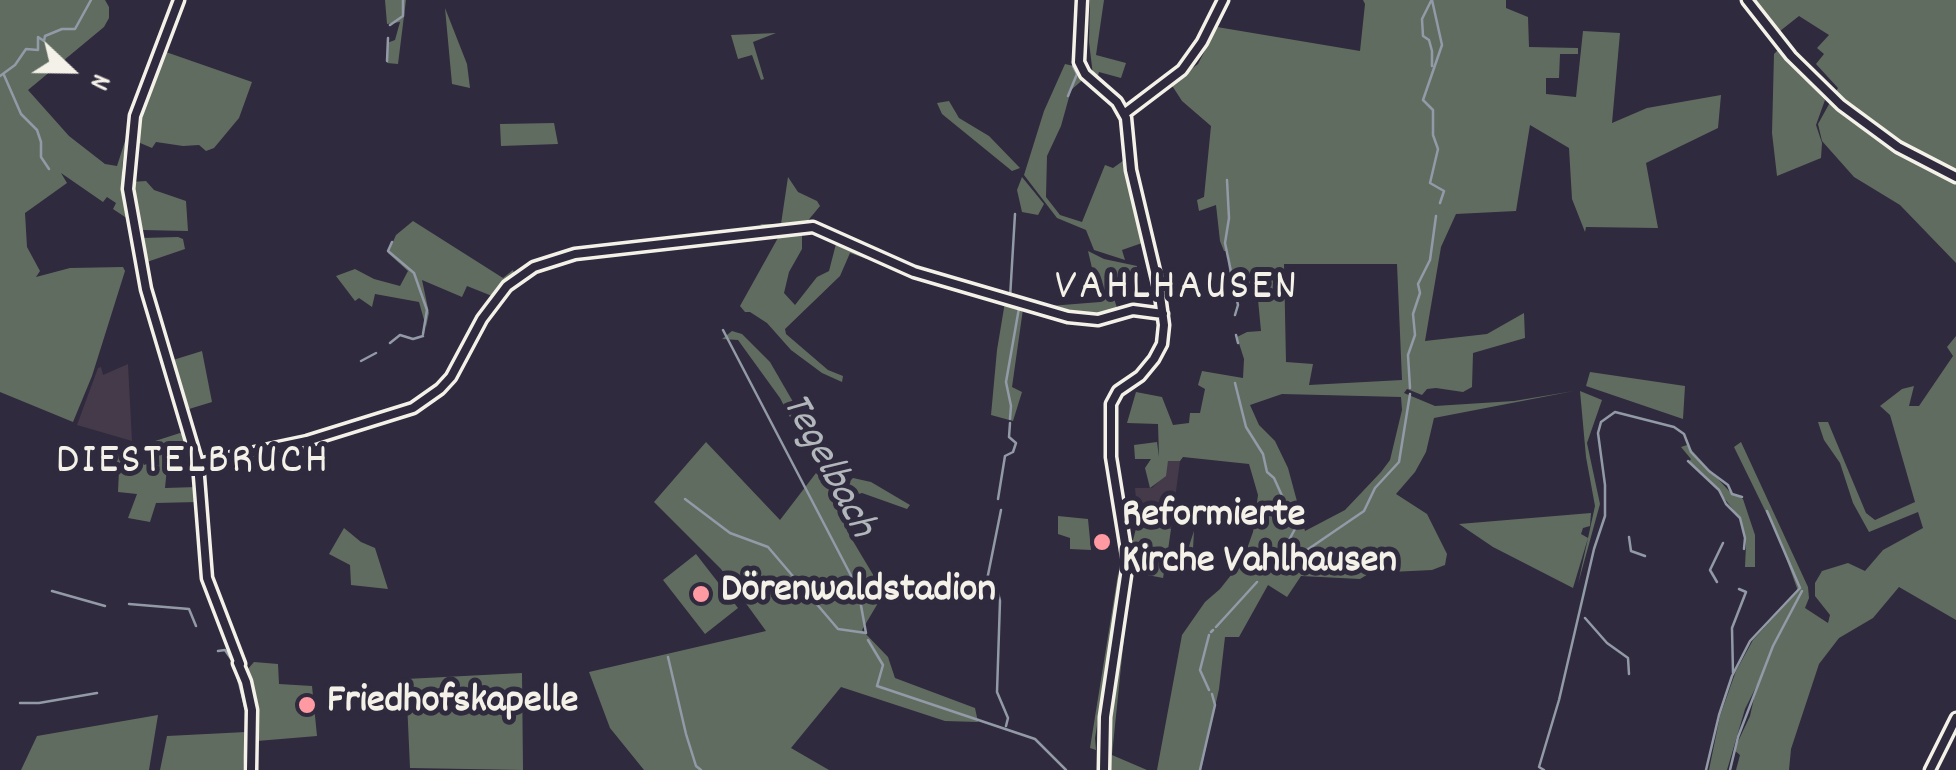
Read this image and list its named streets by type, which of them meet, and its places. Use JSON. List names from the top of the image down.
{
  "districts": ["VAHLHAUSEN", "DIESTELBRUCH"],
  "water": ["Tegelbach"],
  "places": ["Reformierte Kirche Vahlhausen", "Dörenwaldstadion", "Friedhofskapelle"],
  "north": "right"
}
